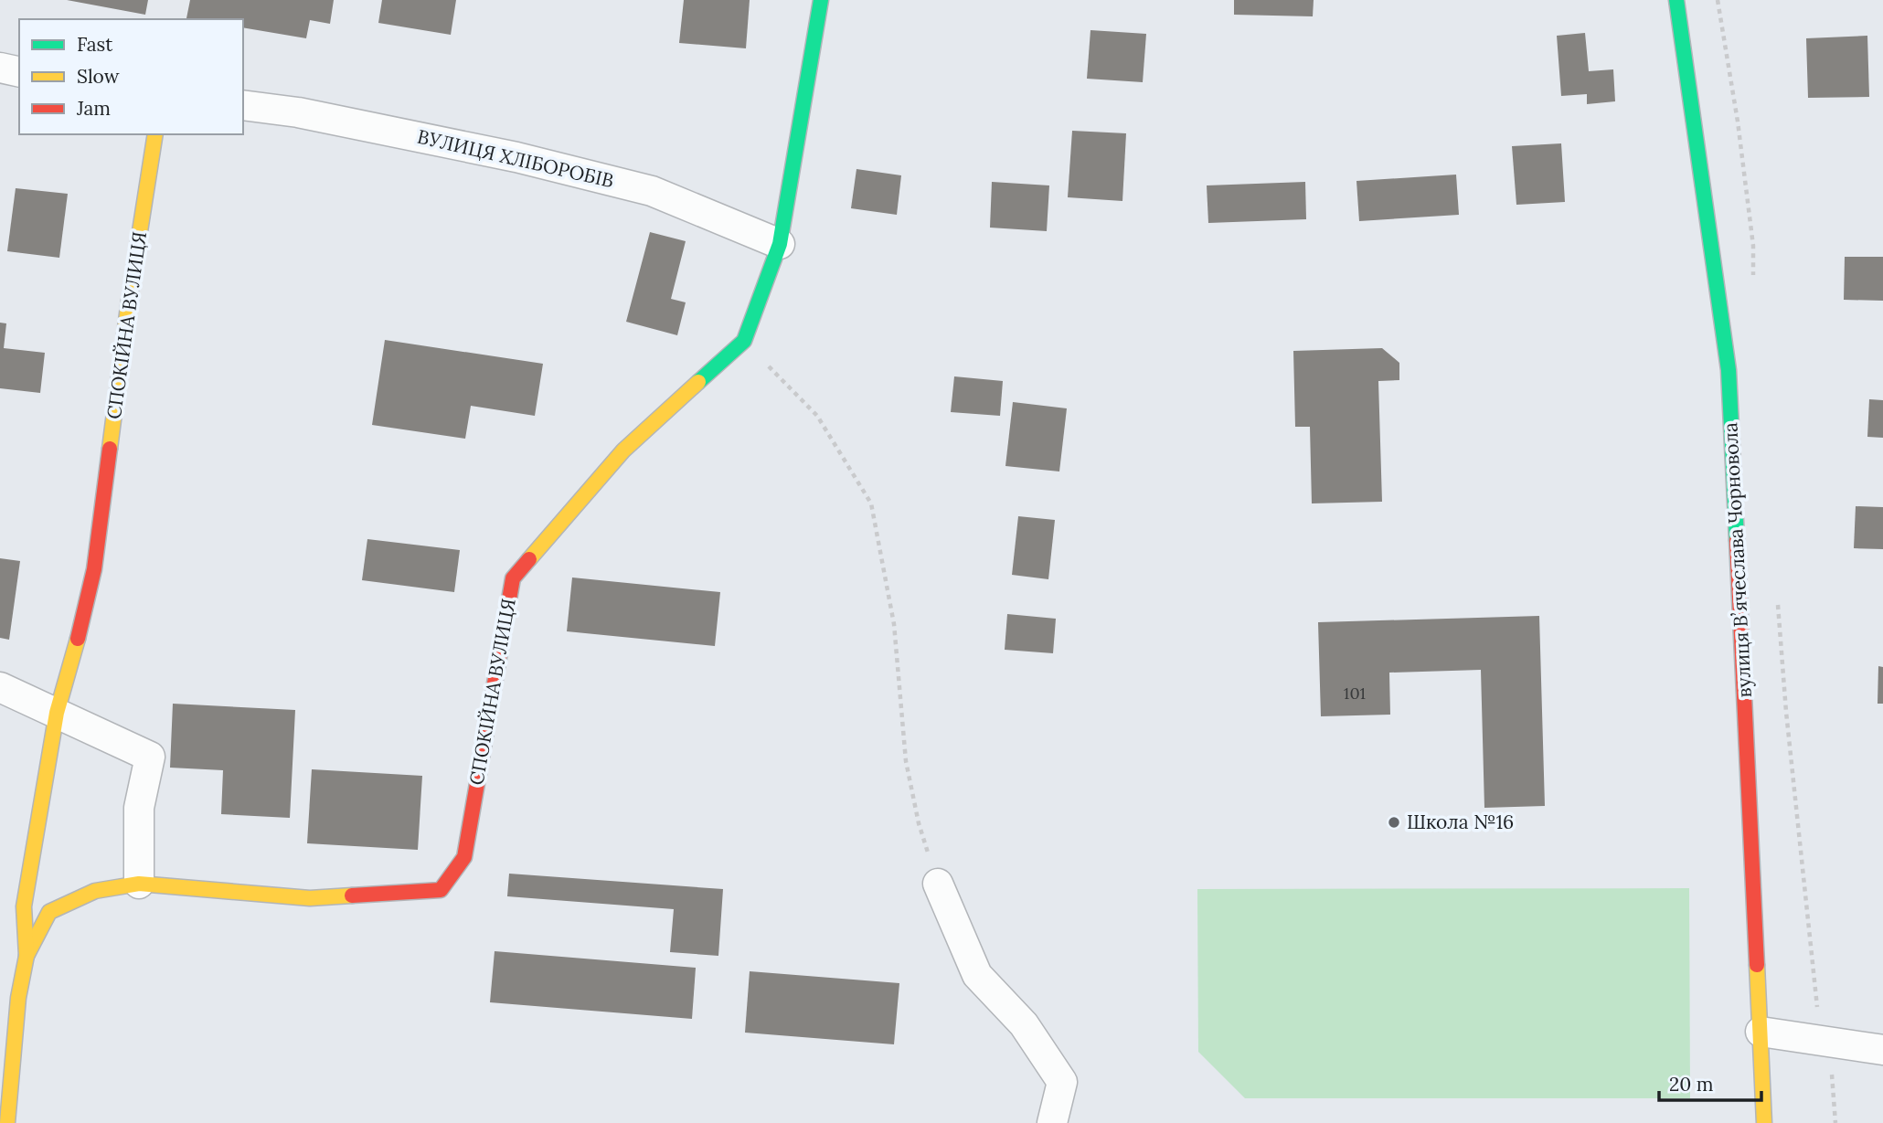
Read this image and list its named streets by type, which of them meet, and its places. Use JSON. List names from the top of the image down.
{
  "streets": {
    "street": ["ВУЛИЦЯ ХЛІБОРОБІВ", "СПОКІЙНА ВУЛИЦЯ", "вулиця Вʼячеслава Чорновола"]
  },
  "crossings": [
    ["ВУЛИЦЯ ХЛІБОРОБІВ", "СПОКІЙНА ВУЛИЦЯ"]
  ],
  "places": ["Школа №16"],
  "house_numbers": ["101"],
  "legend": ["Fast", "Slow", "Jam"],
  "scale_bar": "20 m"
}
